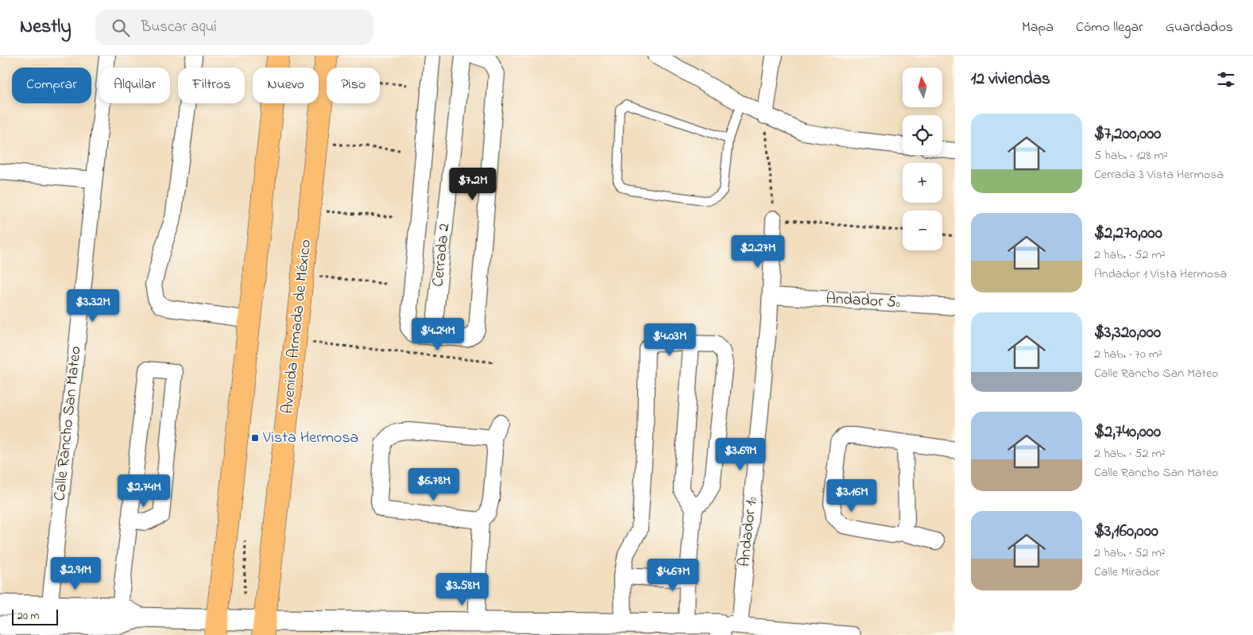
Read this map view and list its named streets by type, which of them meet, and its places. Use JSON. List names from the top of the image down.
{
  "streets": {
    "main road": ["Avenida Armada de México"],
    "street": [
      "Cerrada 2",
      "Andador 5º",
      "Calle Rancho San Mateo",
      "Andador 1º"
    ]
  },
  "crossings": [
    ["Andador 5º", "Andador 1º"]
  ],
  "places": {
    "transit": ["Vista Hermosa"]
  },
  "scale_bar": "20 m",
  "north": "top",
  "page": {
    "header": "Nestly",
    "search": "Buscar aquí",
    "nav": ["Mapa", "Cómo llegar", "Guardados"],
    "heading": "12 viviendas",
    "map_buttons": ["+", "−"],
    "chip": [
      "Comprar",
      "Alquilar",
      "Filtros",
      "Nuevo",
      "Piso"
    ],
    "list": [
      {
        "name": "$7,200,000",
        "note": "5 hab. · 128 m² · Cerrada 3 Vista Hermosa"
      },
      {
        "name": "$2,270,000",
        "note": "2 hab. · 52 m² · Andador 1 Vista Hermosa"
      },
      {
        "name": "$3,320,000",
        "note": "2 hab. · 70 m² · Calle Rancho San Mateo"
      },
      {
        "name": "$2,740,000",
        "note": "2 hab. · 52 m² · Calle Rancho San Mateo"
      },
      {
        "name": "$3,160,000",
        "note": "2 hab. · 52 m² · Calle Mirador"
      }
    ],
    "price": [
      "$7.2M",
      "$2.27M",
      "$3.32M",
      "$4.24M",
      "$4.03M",
      "$3.69M",
      "$6.78M",
      "$2.74M",
      "$3.16M",
      "$2.91M",
      "$4.67M",
      "$3.58M"
    ],
    "scale": "20 m"
  }
}
